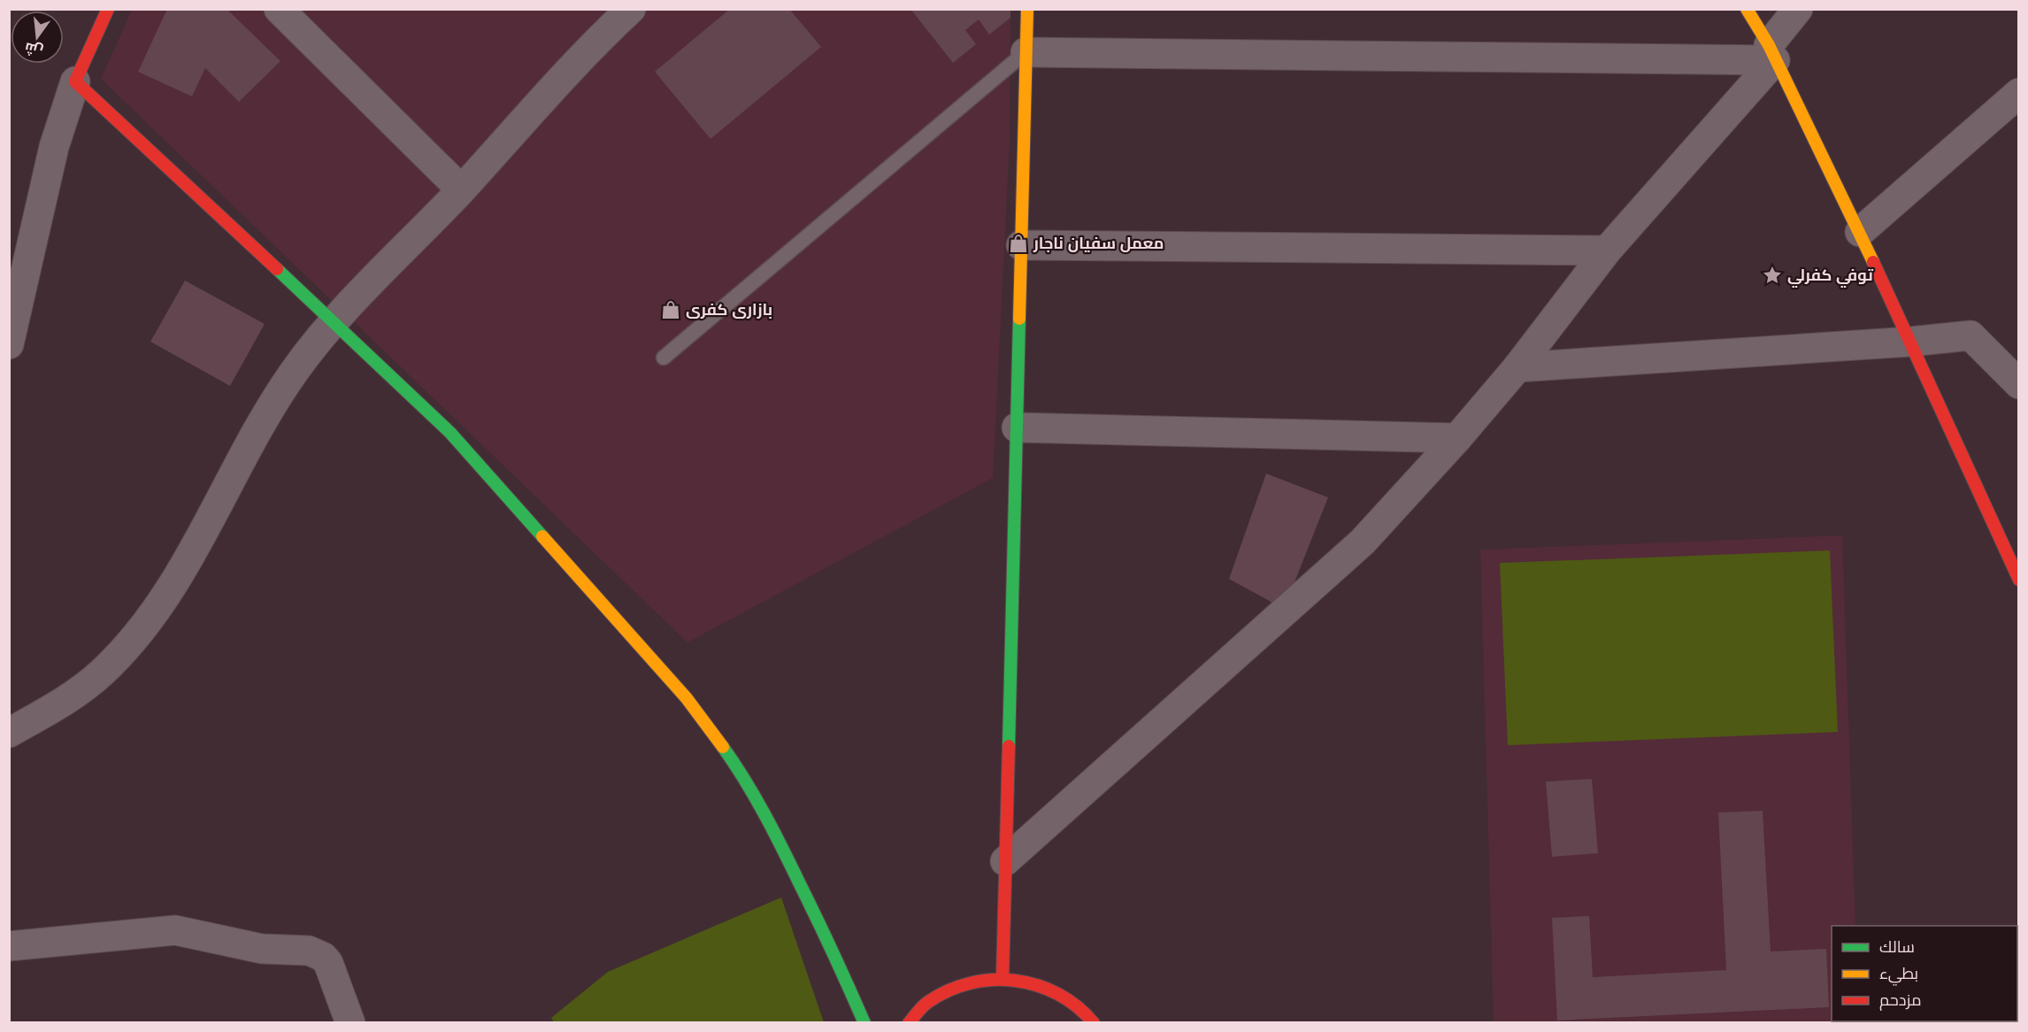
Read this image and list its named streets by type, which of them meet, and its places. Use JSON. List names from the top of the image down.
{
  "places": {
    "shop": ["معمل سفيان ناجار", "بازاری کفری"],
    "place": ["توفي كفرلي"]
  },
  "legend": ["سالك", "بطيء", "مزدحم"],
  "north": "bottom"
}
